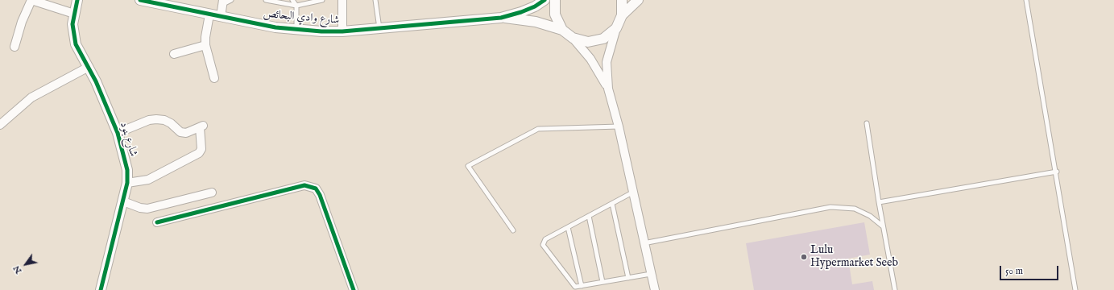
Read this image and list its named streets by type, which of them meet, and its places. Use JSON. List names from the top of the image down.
{
  "streets": {
    "street": ["شارع وادي البحائص", "شارع بنود"]
  },
  "places": ["Lulu Hypermarket Seeb"],
  "scale_bar": "50 m",
  "north": "bottom left"
}
